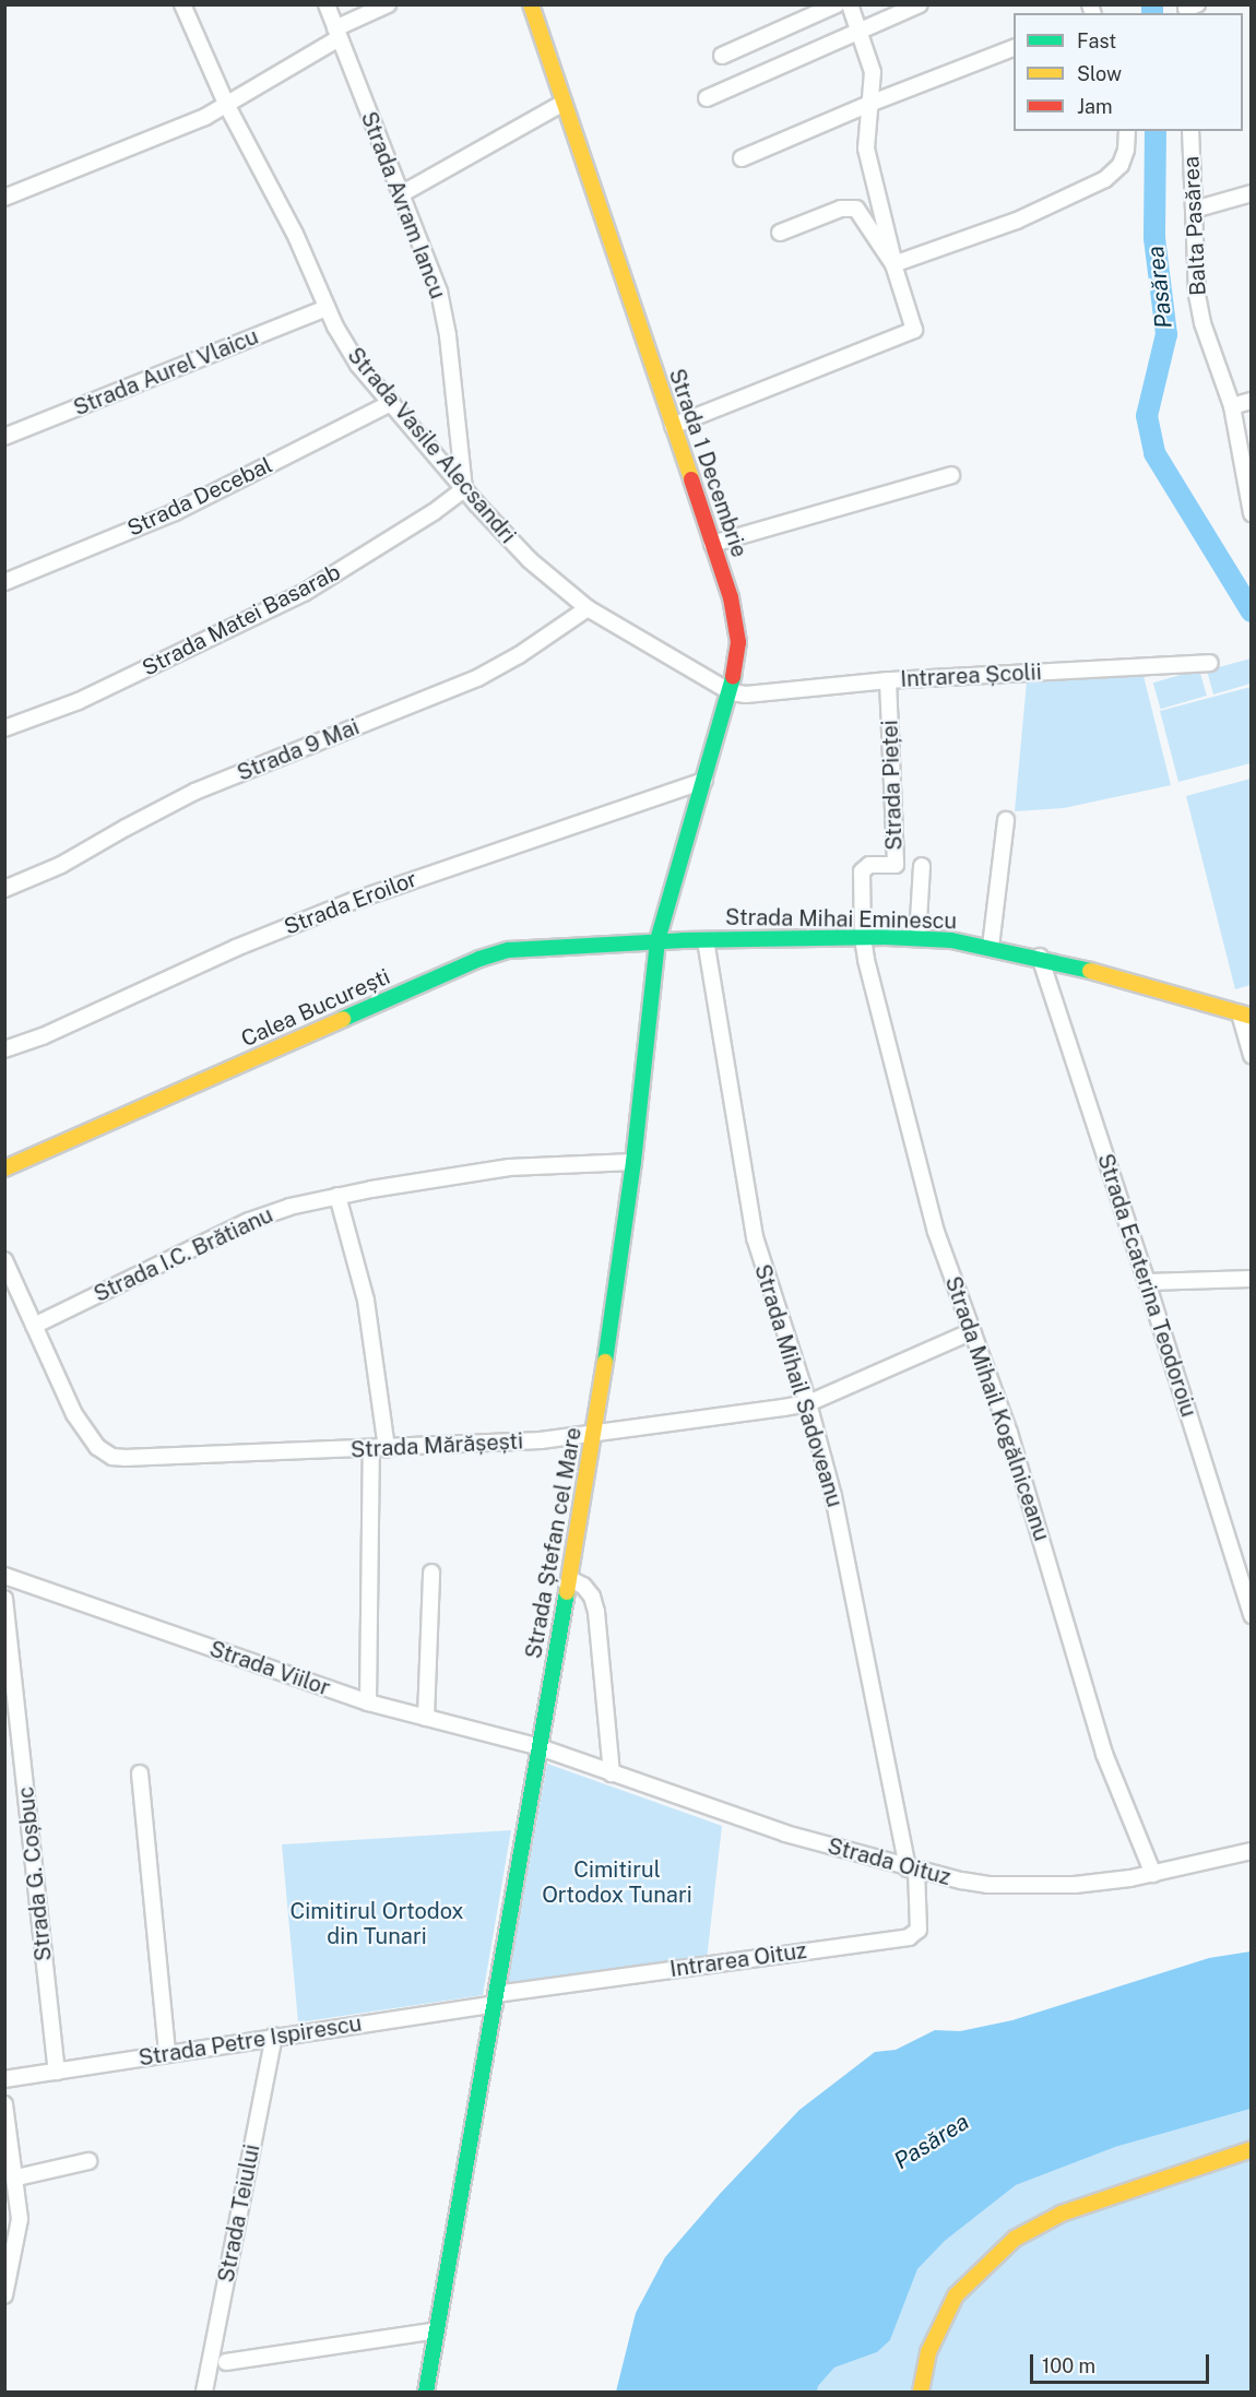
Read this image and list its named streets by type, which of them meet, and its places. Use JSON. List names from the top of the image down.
{
  "streets": {
    "main road": [
      "Strada 1 Decembrie",
      "Strada Mihai Eminescu",
      "Calea București",
      "Strada Ștefan cel Mare"
    ],
    "street": [
      "Strada Avram Iancu",
      "Balta Pasărea",
      "Strada Aurel Vlaicu",
      "Strada Vasile Alecsandri",
      "Strada Decebal",
      "Strada Matei Basarab",
      "Intrarea Școlii",
      "Strada 9 Mai",
      "Strada Pieței",
      "Strada Eroilor",
      "Strada I.C. Brătianu",
      "Strada Ecaterina Teodoroiu",
      "Strada Mihail Sadoveanu",
      "Strada Mihail Kogălniceanu",
      "Strada Mărășești",
      "Strada Viilor",
      "Strada Oituz",
      "Strada G. Coșbuc",
      "Intrarea Oituz",
      "Strada Petre Ispirescu",
      "Strada Teiului"
    ]
  },
  "crossings": [
    ["Strada Avram Iancu", "Strada Vasile Alecsandri"],
    ["Strada Avram Iancu", "Strada Matei Basarab"],
    ["Strada Aurel Vlaicu", "Strada Vasile Alecsandri"],
    ["Strada Vasile Alecsandri", "Strada 1 Decembrie"],
    ["Strada Vasile Alecsandri", "Strada Decebal"],
    ["Strada Vasile Alecsandri", "Strada Matei Basarab"],
    ["Strada Vasile Alecsandri", "Intrarea Școlii"],
    ["Strada Vasile Alecsandri", "Strada 9 Mai"],
    ["Strada 1 Decembrie", "Intrarea Școlii"],
    ["Strada 1 Decembrie", "Strada Eroilor"],
    ["Strada 1 Decembrie", "Strada Mihai Eminescu"],
    ["Strada 1 Decembrie", "Calea București"],
    ["Strada 1 Decembrie", "Strada Ștefan cel Mare"],
    ["Intrarea Școlii", "Strada Pieței"],
    ["Strada Pieței", "Strada Mihai Eminescu"],
    ["Strada Pieței", "Strada Mihail Kogălniceanu"],
    ["Strada Mihai Eminescu", "Calea București"],
    ["Strada Mihai Eminescu", "Strada Ecaterina Teodoroiu"],
    ["Strada Mihai Eminescu", "Strada Mihail Sadoveanu"],
    ["Strada Mihai Eminescu", "Strada Mihail Kogălniceanu"],
    ["Strada Mihai Eminescu", "Strada Ștefan cel Mare"],
    ["Calea București", "Strada Ștefan cel Mare"],
    ["Strada I.C. Brătianu", "Strada Mărășești"],
    ["Strada I.C. Brătianu", "Strada Ștefan cel Mare"],
    ["Strada Mihail Sadoveanu", "Strada Mărășești"],
    ["Strada Mihail Sadoveanu", "Strada Oituz"],
    ["Strada Mihail Sadoveanu", "Intrarea Oituz"],
    ["Strada Mihail Kogălniceanu", "Strada Mărășești"],
    ["Strada Mihail Kogălniceanu", "Strada Oituz"],
    ["Strada Mărășești", "Strada Ștefan cel Mare"],
    ["Strada Ștefan cel Mare", "Strada Viilor"],
    ["Strada Ștefan cel Mare", "Strada Oituz"],
    ["Strada Ștefan cel Mare", "Intrarea Oituz"],
    ["Strada Ștefan cel Mare", "Strada Petre Ispirescu"],
    ["Strada Viilor", "Strada Oituz"],
    ["Strada Oituz", "Intrarea Oituz"],
    ["Strada G. Coșbuc", "Strada Petre Ispirescu"],
    ["Intrarea Oituz", "Strada Petre Ispirescu"],
    ["Strada Petre Ispirescu", "Strada Teiului"]
  ],
  "water": ["Pasărea"],
  "parks": ["Cimitirul Ortodox Tunari", "Cimitirul Ortodox din Tunari"],
  "legend": ["Fast", "Slow", "Jam"],
  "scale_bar": "100 m"
}
